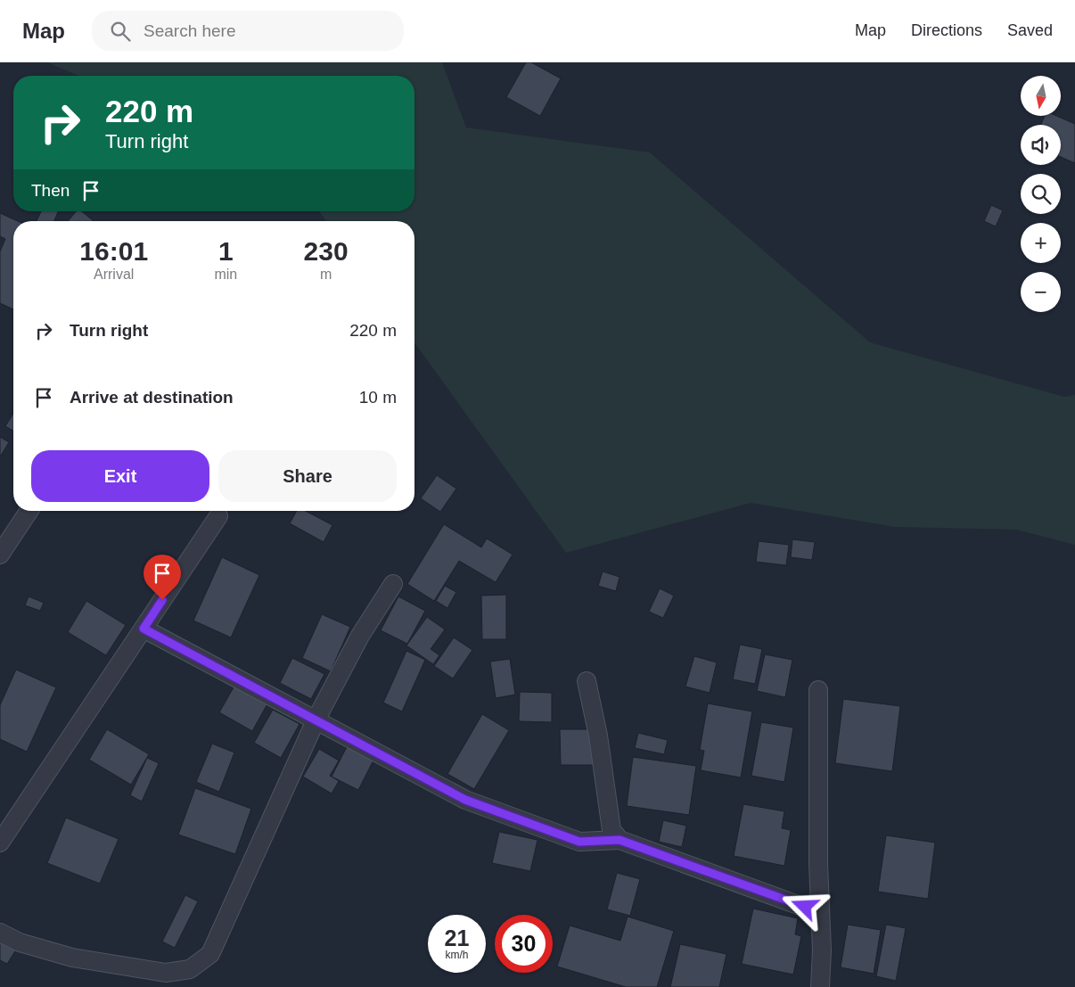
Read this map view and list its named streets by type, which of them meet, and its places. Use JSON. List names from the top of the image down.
{
  "north": "bottom",
  "page": {
    "header": "Map",
    "search": "Search here",
    "nav": ["Map", "Directions", "Saved"],
    "map_buttons": ["+", "−"],
    "turn": ["220 m", "Turn right"],
    "then": "Then",
    "eta": [
      "16:01",
      "Arrival",
      "1",
      "min",
      "230",
      "m"
    ],
    "list": [
      {
        "name": "Turn right",
        "value": "220 m"
      },
      {
        "name": "Arrive at destination",
        "value": "10 m"
      }
    ],
    "buttons": ["Exit", "Share"],
    "speed": "21 km/h",
    "limit": "30"
  }
}
